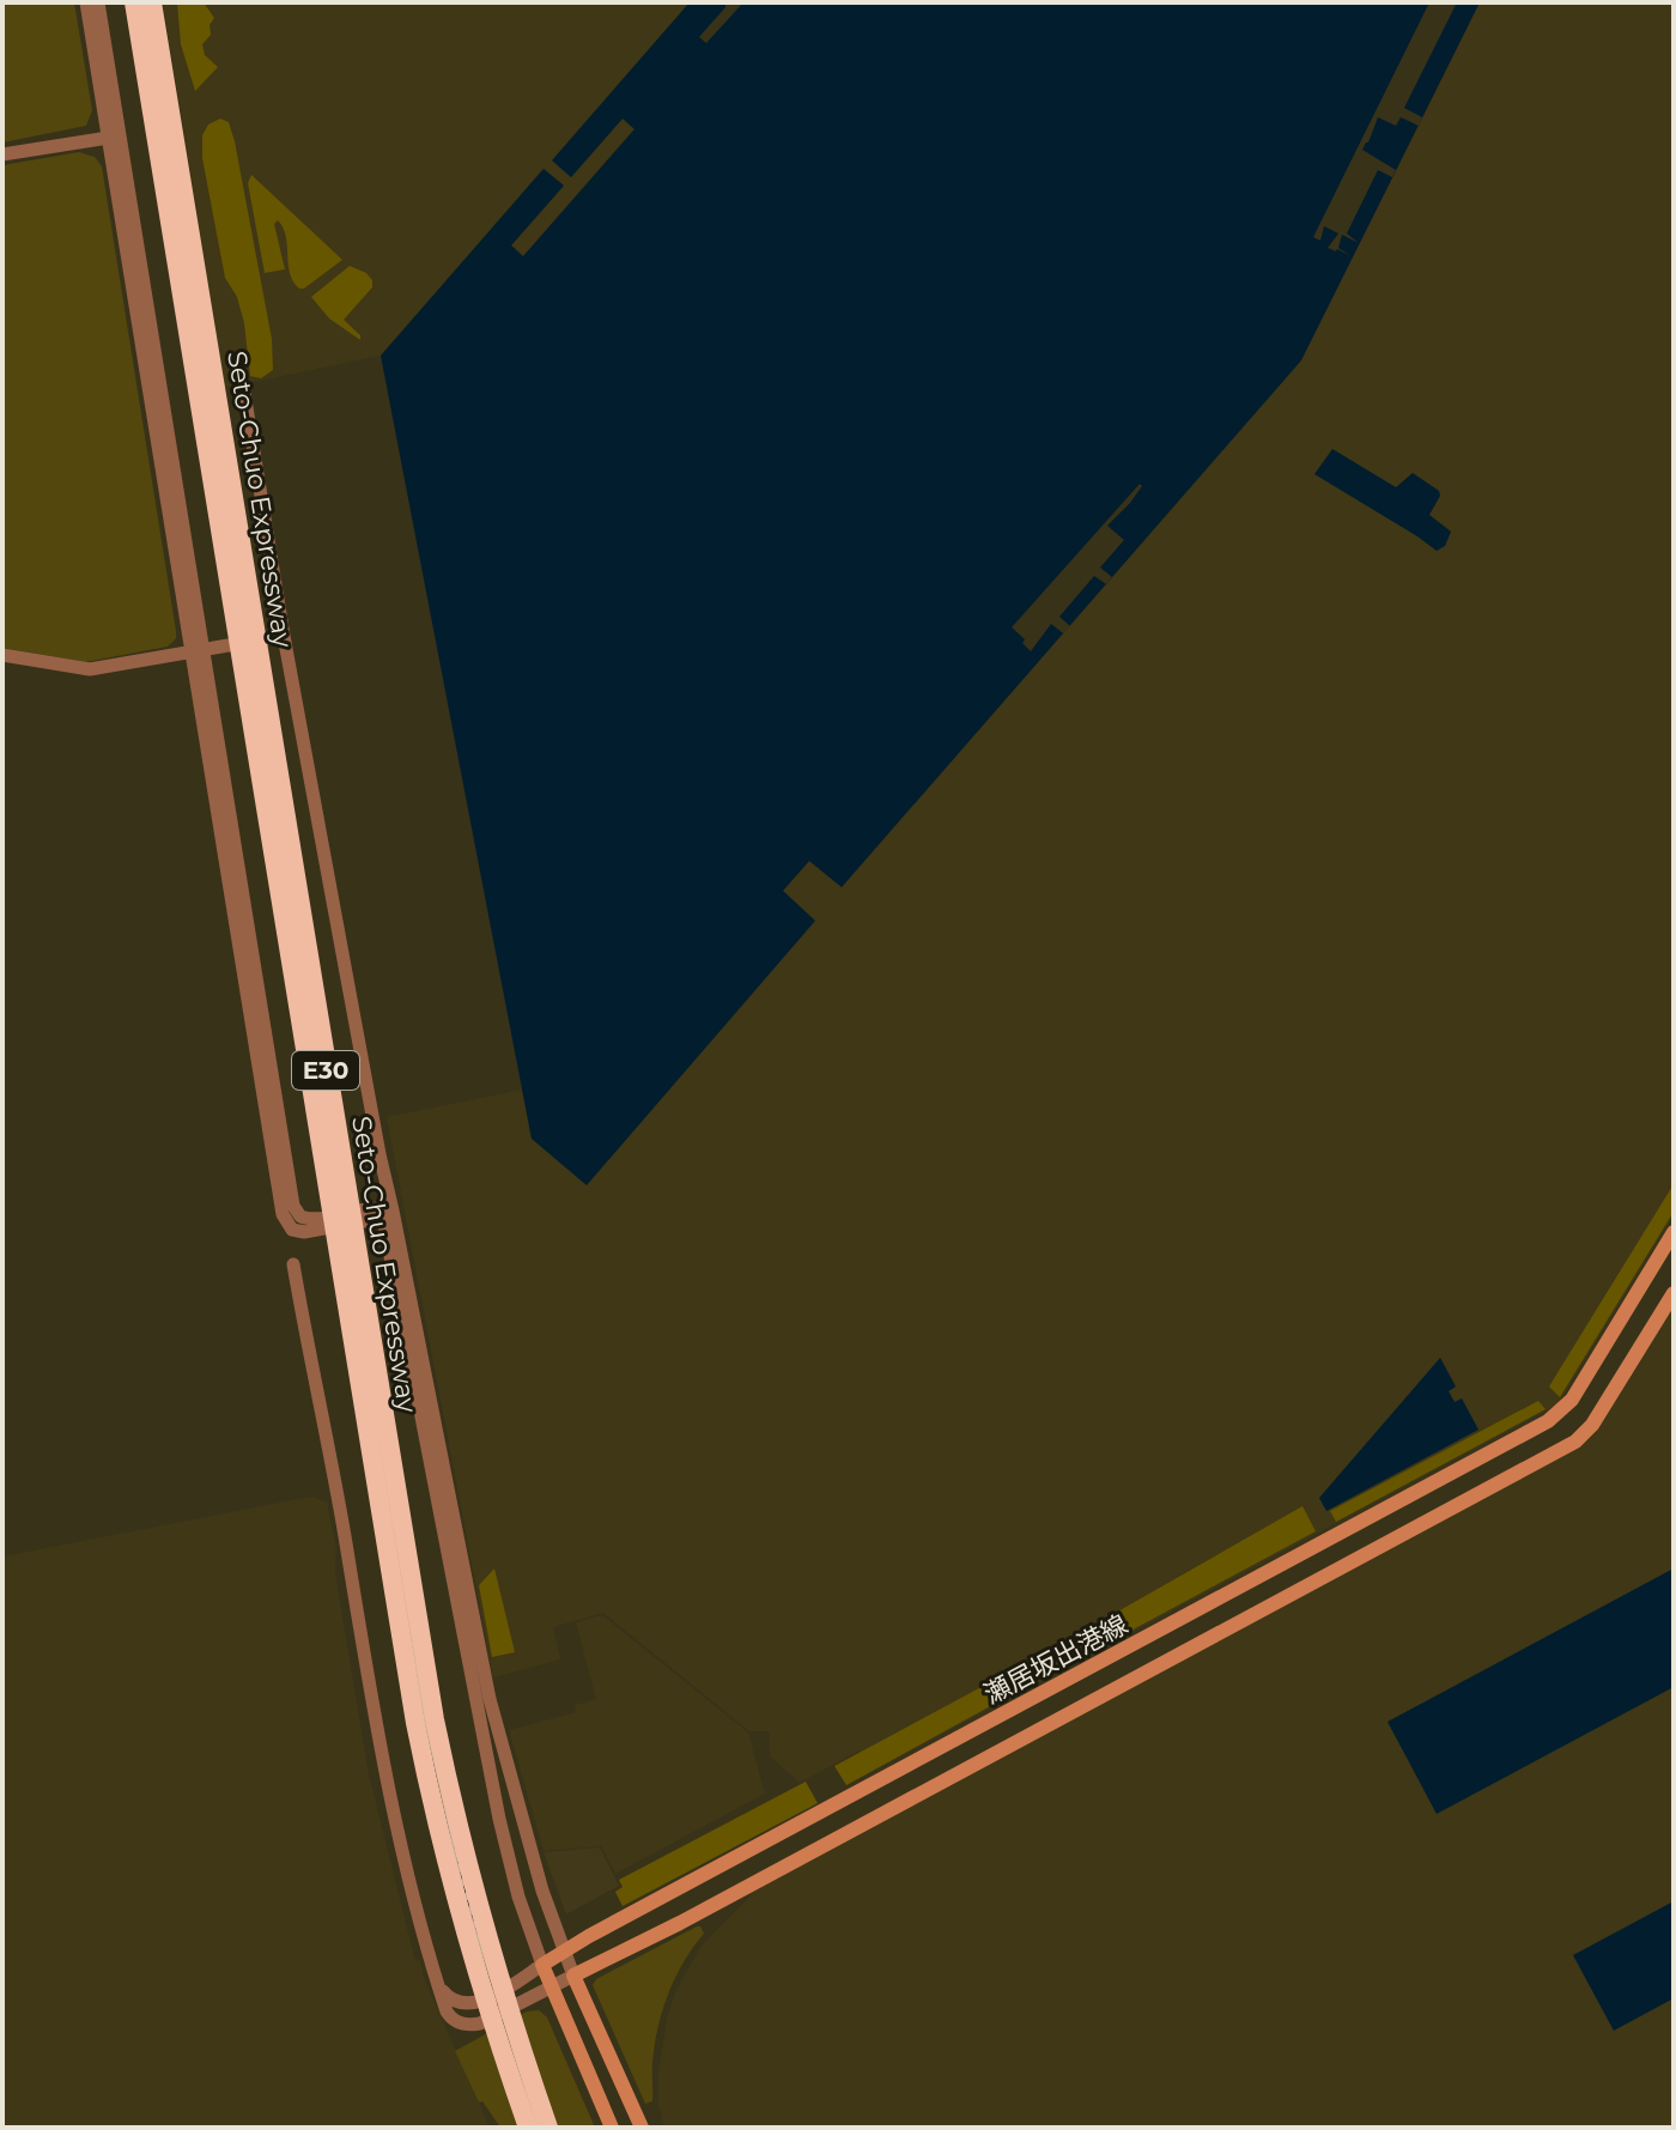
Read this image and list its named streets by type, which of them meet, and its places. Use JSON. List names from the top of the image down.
{
  "streets": {
    "highway": ["Seto-Chuo Expressway", "E30"],
    "main road": ["瀬居坂出港線"]
  }
}
